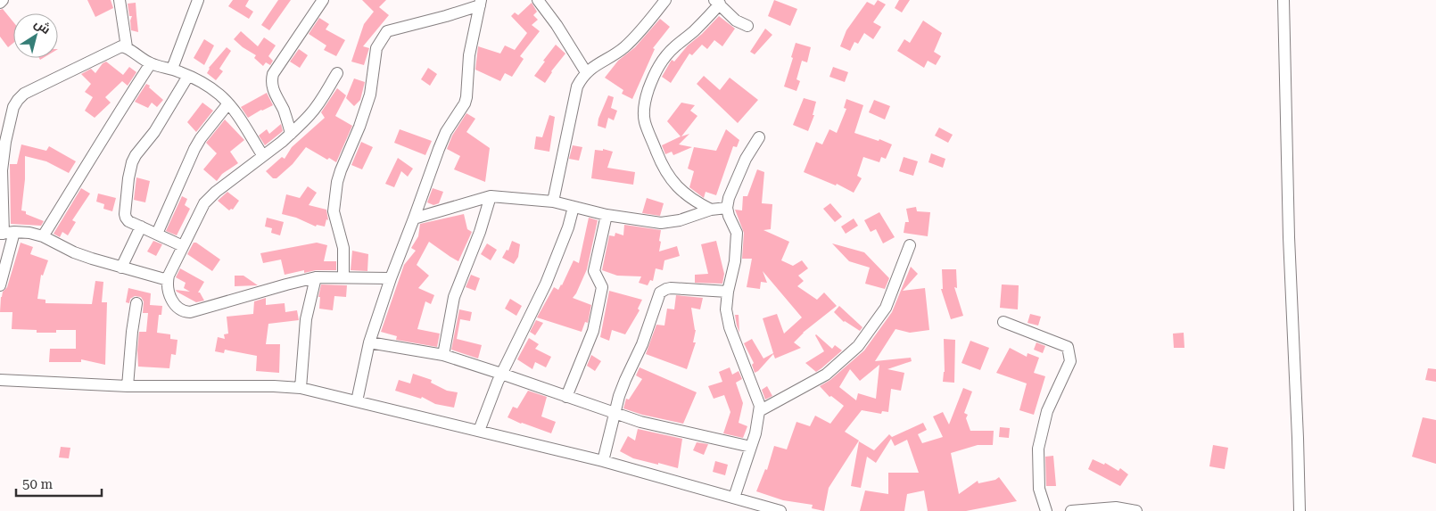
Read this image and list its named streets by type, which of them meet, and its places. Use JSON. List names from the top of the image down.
{
  "scale_bar": "50 m",
  "north": "top right"
}
